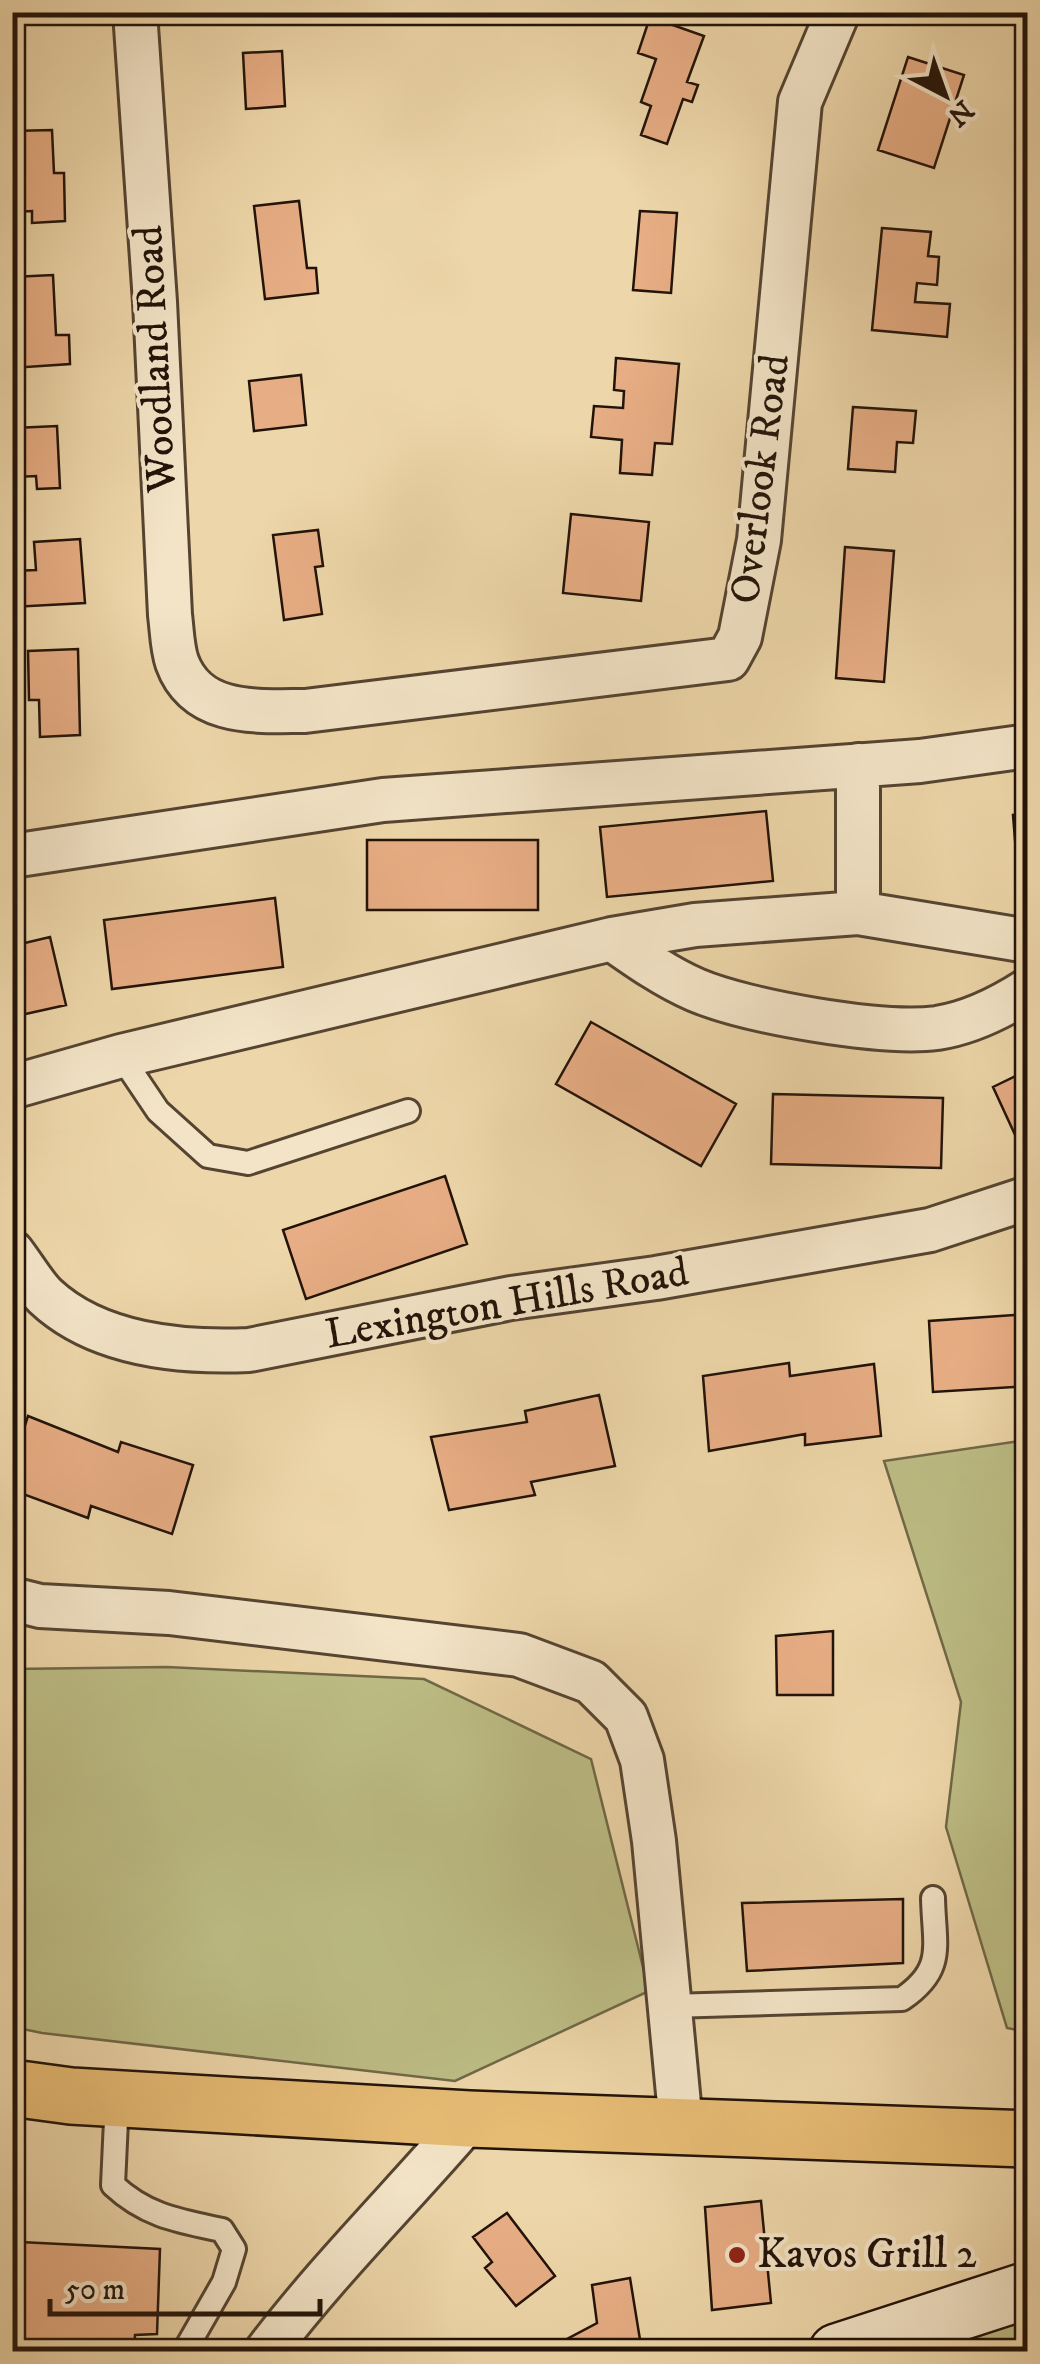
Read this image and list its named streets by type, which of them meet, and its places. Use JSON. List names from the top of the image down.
{
  "streets": {
    "street": ["Woodland Road", "Overlook Road", "Lexington Hills Road"]
  },
  "crossings": [
    ["Woodland Road", "Overlook Road"]
  ],
  "places": ["Kavos Grill 2"],
  "scale_bar": "50 m",
  "north": "bottom right"
}
